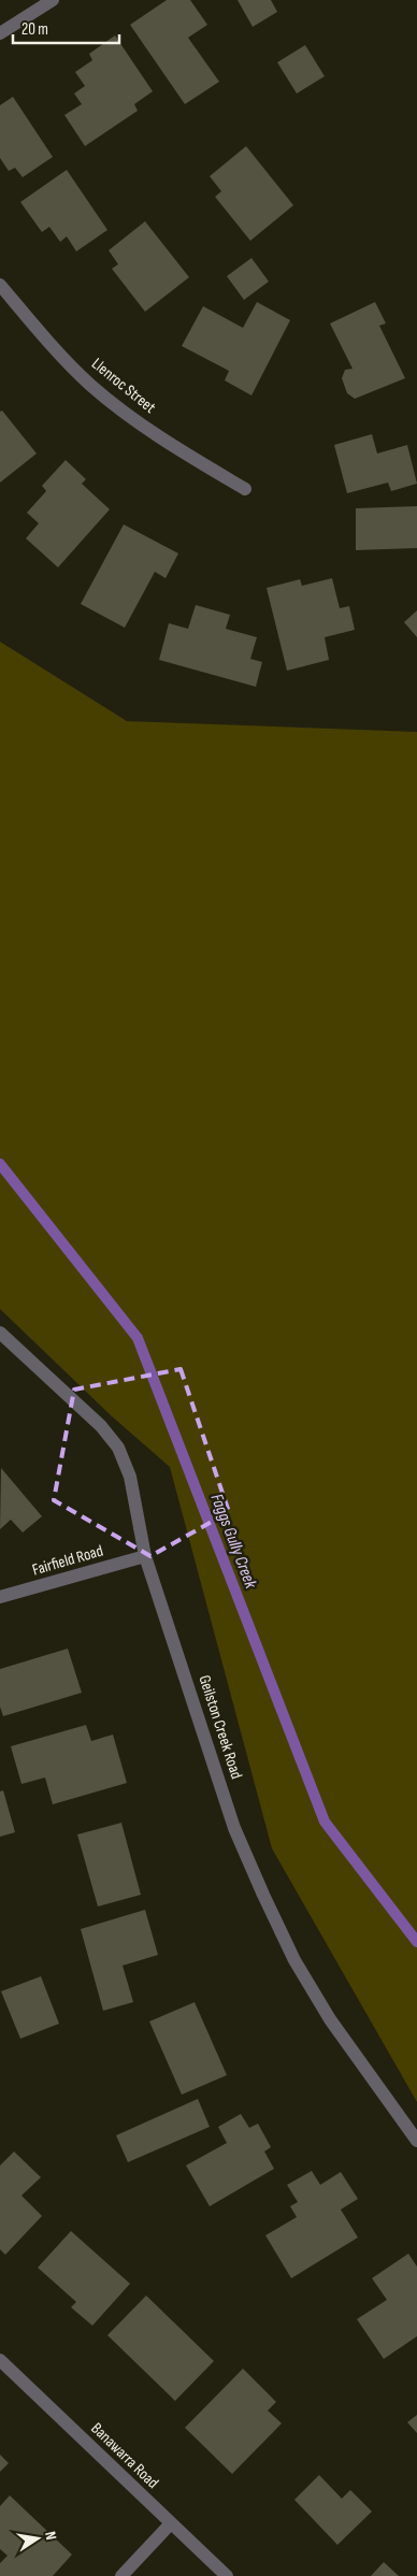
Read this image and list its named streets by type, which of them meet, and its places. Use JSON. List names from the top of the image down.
{
  "streets": {
    "street": [
      "Llenroc Street",
      "Fairfield Road",
      "Geilston Creek Road",
      "Banawarra Road"
    ]
  },
  "crossings": [
    ["Fairfield Road", "Geilston Creek Road"]
  ],
  "water": ["Faggs Gully Creek"],
  "scale_bar": "20 m",
  "north": "right"
}
